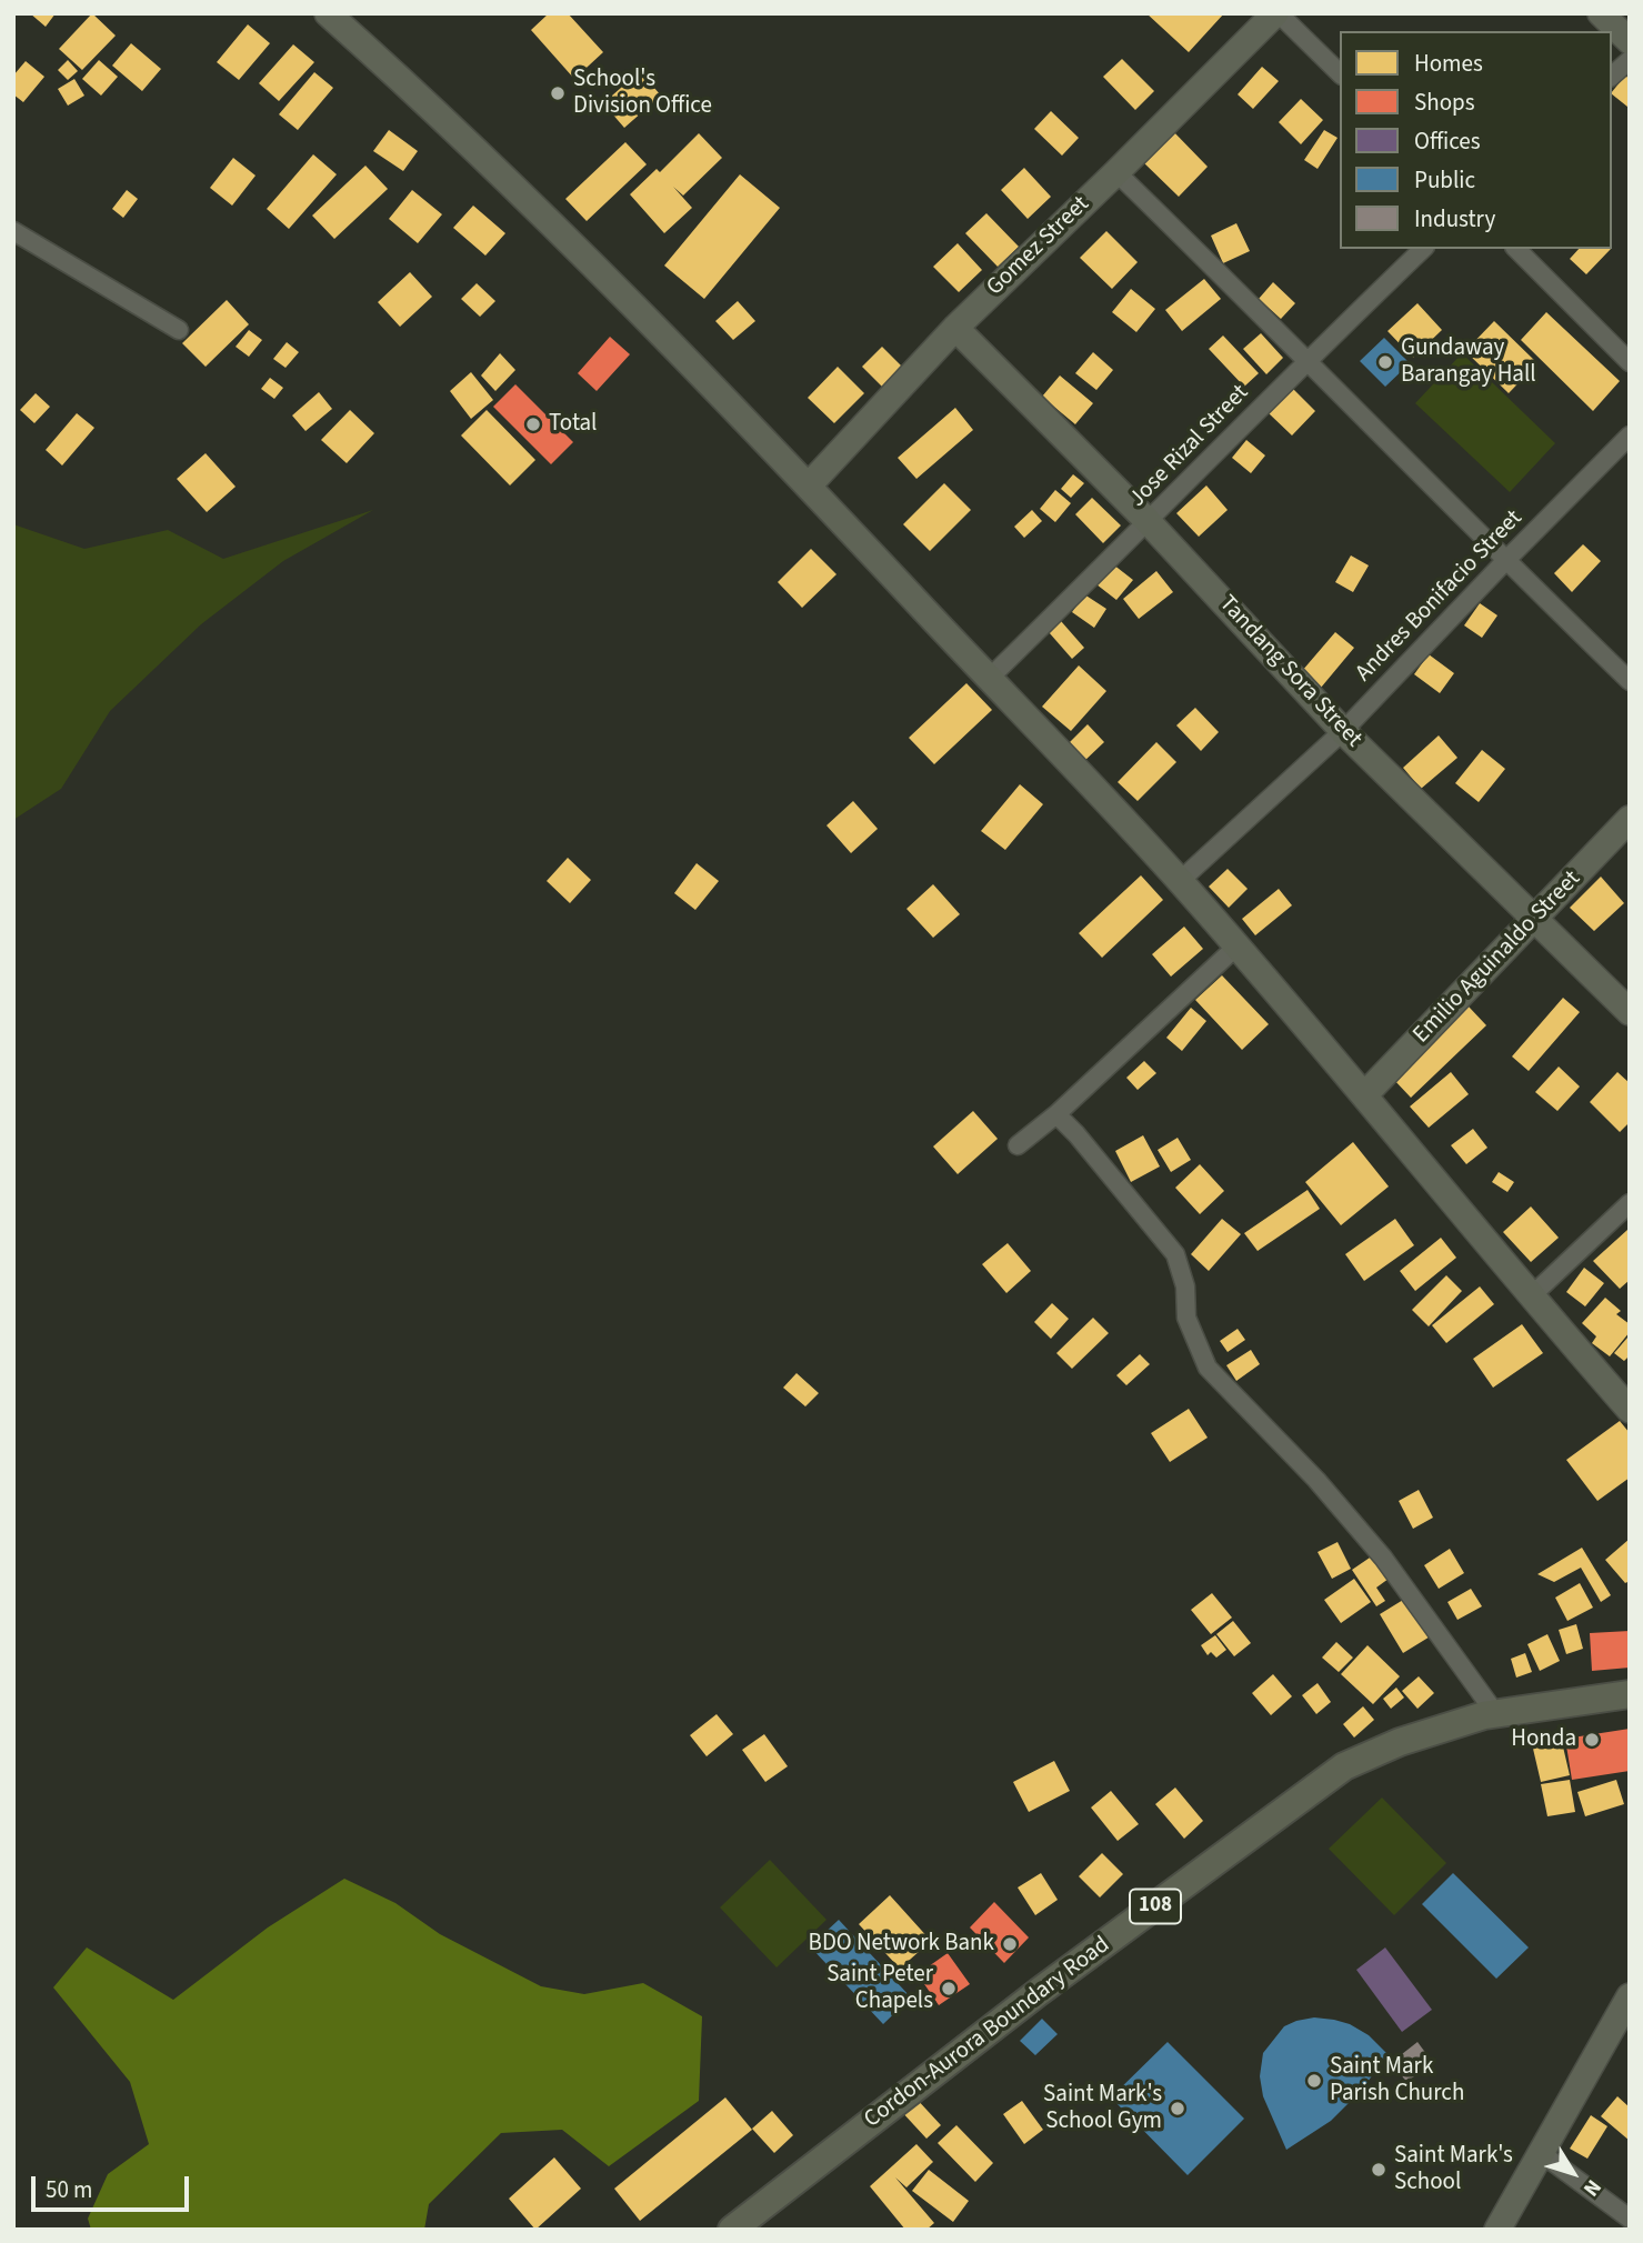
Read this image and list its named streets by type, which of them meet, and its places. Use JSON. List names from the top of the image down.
{
  "streets": {
    "main road": ["108", "Cordon-Aurora Boundary Road"],
    "street": [
      "Gomez Street",
      "Jose Rizal Street",
      "Andres Bonifacio Street",
      "Tandang Sora Street",
      "Emilio Aguinaldo Street"
    ]
  },
  "crossings": [
    ["Gomez Street", "Tandang Sora Street"],
    ["Jose Rizal Street", "Tandang Sora Street"],
    ["Andres Bonifacio Street", "Tandang Sora Street"],
    ["Tandang Sora Street", "Emilio Aguinaldo Street"]
  ],
  "places": [
    "School's Division Office",
    "Gundaway Barangay Hall",
    "Total",
    "Honda",
    "BDO Network Bank",
    "Saint Peter Chapels",
    "Saint Mark Parish Church",
    "Saint Mark's School Gym",
    "Saint Mark's School"
  ],
  "legend": [
    "Homes",
    "Shops",
    "Offices",
    "Public",
    "Industry"
  ],
  "scale_bar": "50 m",
  "north": "bottom right"
}
